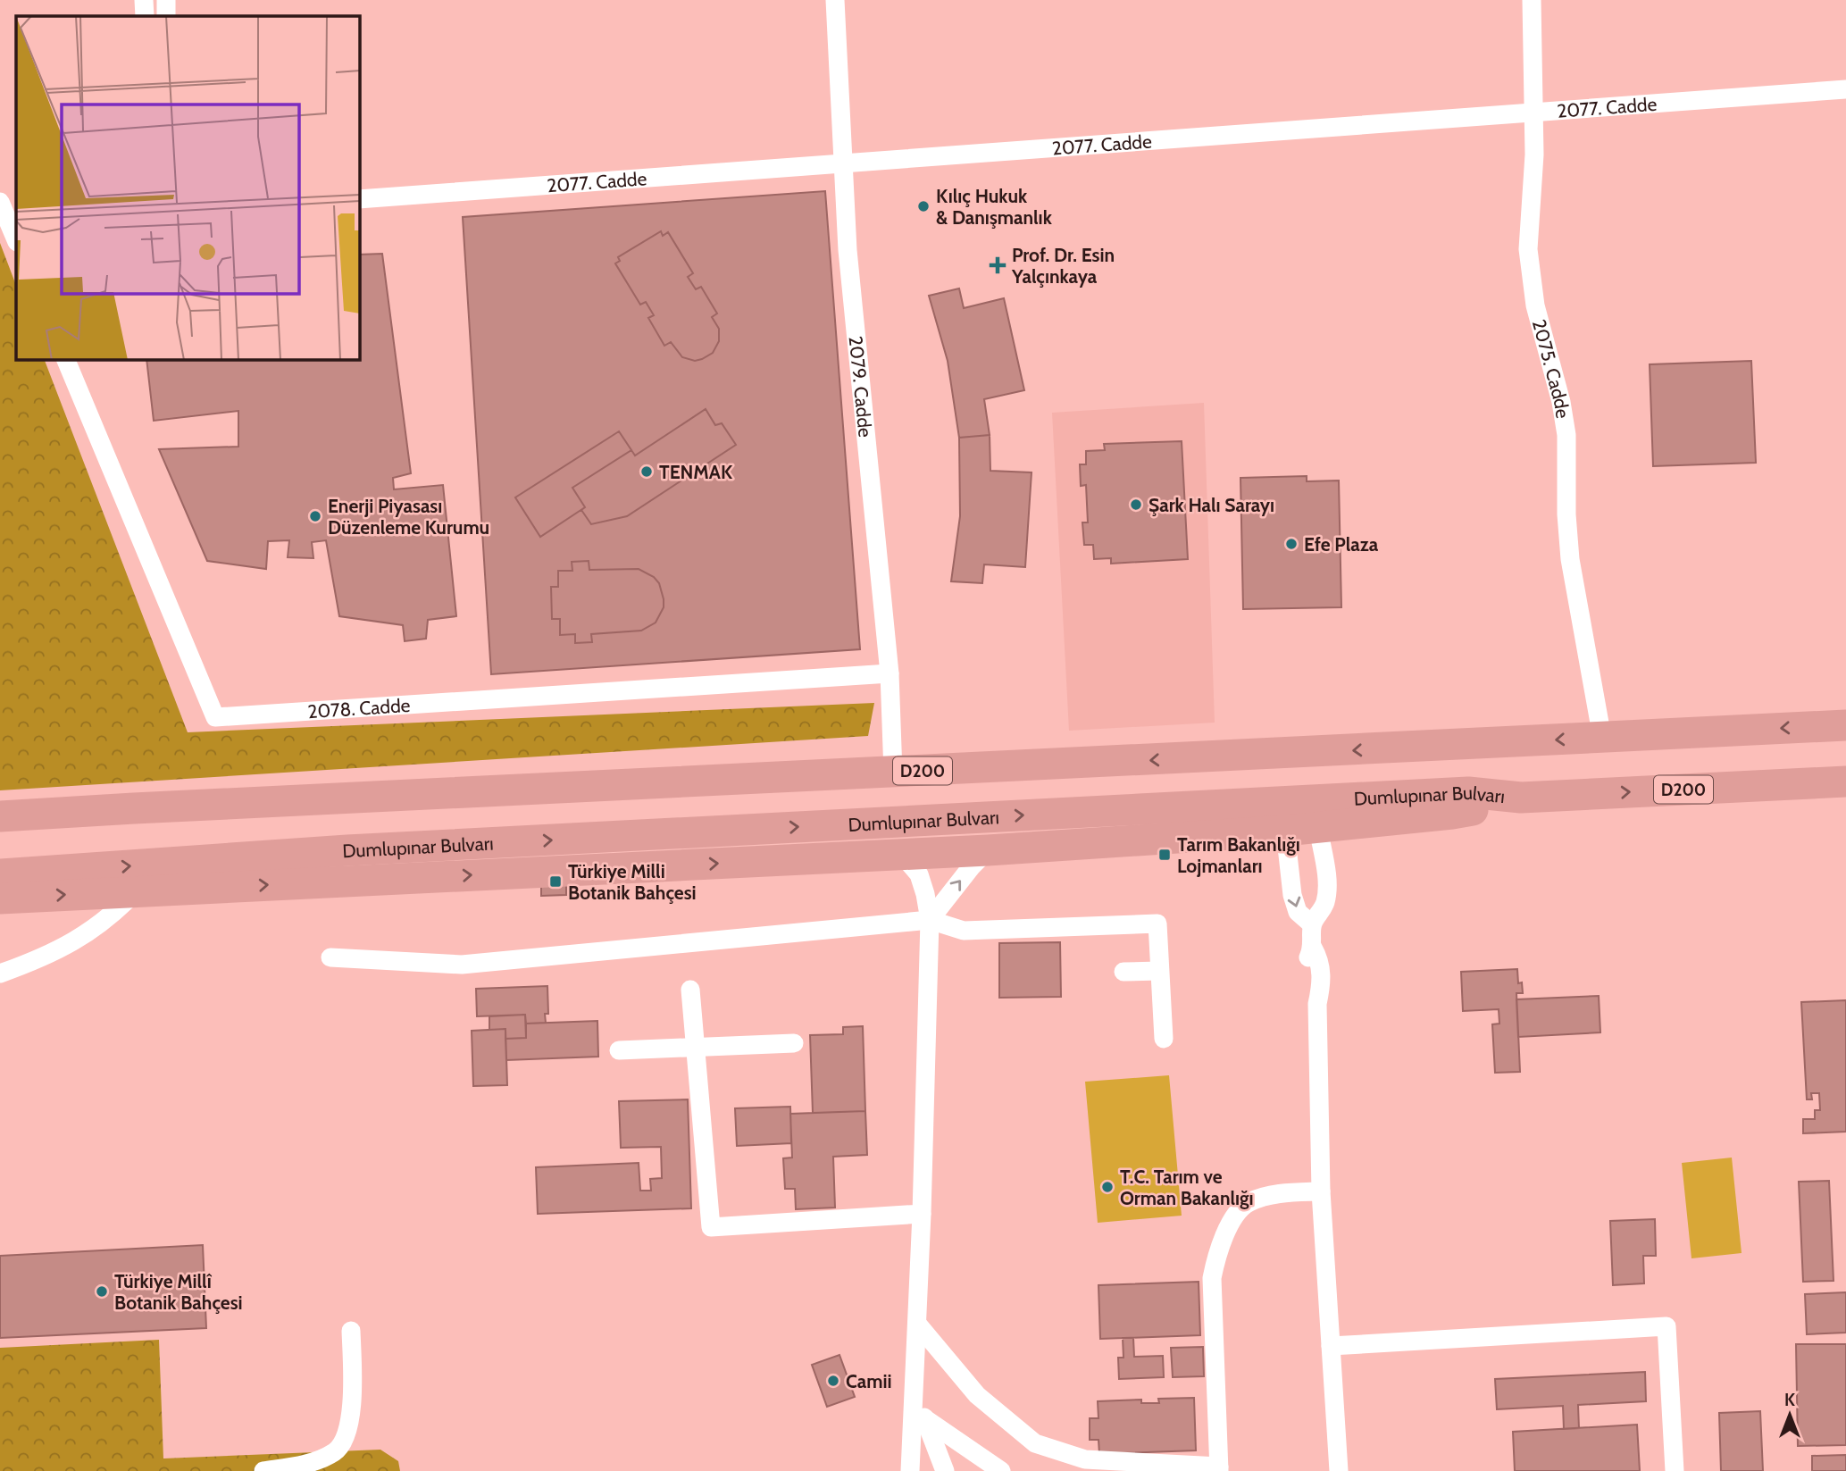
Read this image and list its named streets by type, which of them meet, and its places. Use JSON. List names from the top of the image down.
{
  "streets": {
    "highway": ["D200", "Dumlupınar Bulvarı"],
    "street": [
      "2077. Cadde",
      "2075. Cadde",
      "2079. Cadde",
      "2078. Cadde"
    ]
  },
  "crossings": [
    ["2077. Cadde", "2075. Cadde"],
    ["2077. Cadde", "2079. Cadde"],
    ["2075. Cadde", "D200"],
    ["2079. Cadde", "2078. Cadde"],
    ["2079. Cadde", "D200"]
  ],
  "places": {
    "other": [
      "Kılıç Hukuk & Danışmanlık",
      "TENMAK",
      "Şark Halı Sarayı",
      "Enerji Piyasası Düzenleme Kurumu",
      "Efe Plaza",
      "T.C. Tarım ve Orman Bakanlığı",
      "Türkiye Millî Botanik Bahçesi",
      "Camii"
    ],
    "health": ["Prof. Dr. Esin Yalçınkaya"],
    "transit": ["Tarım Bakanlığı Lojmanları", "Türkiye Milli Botanik Bahçesi"]
  },
  "north": "top"
}
